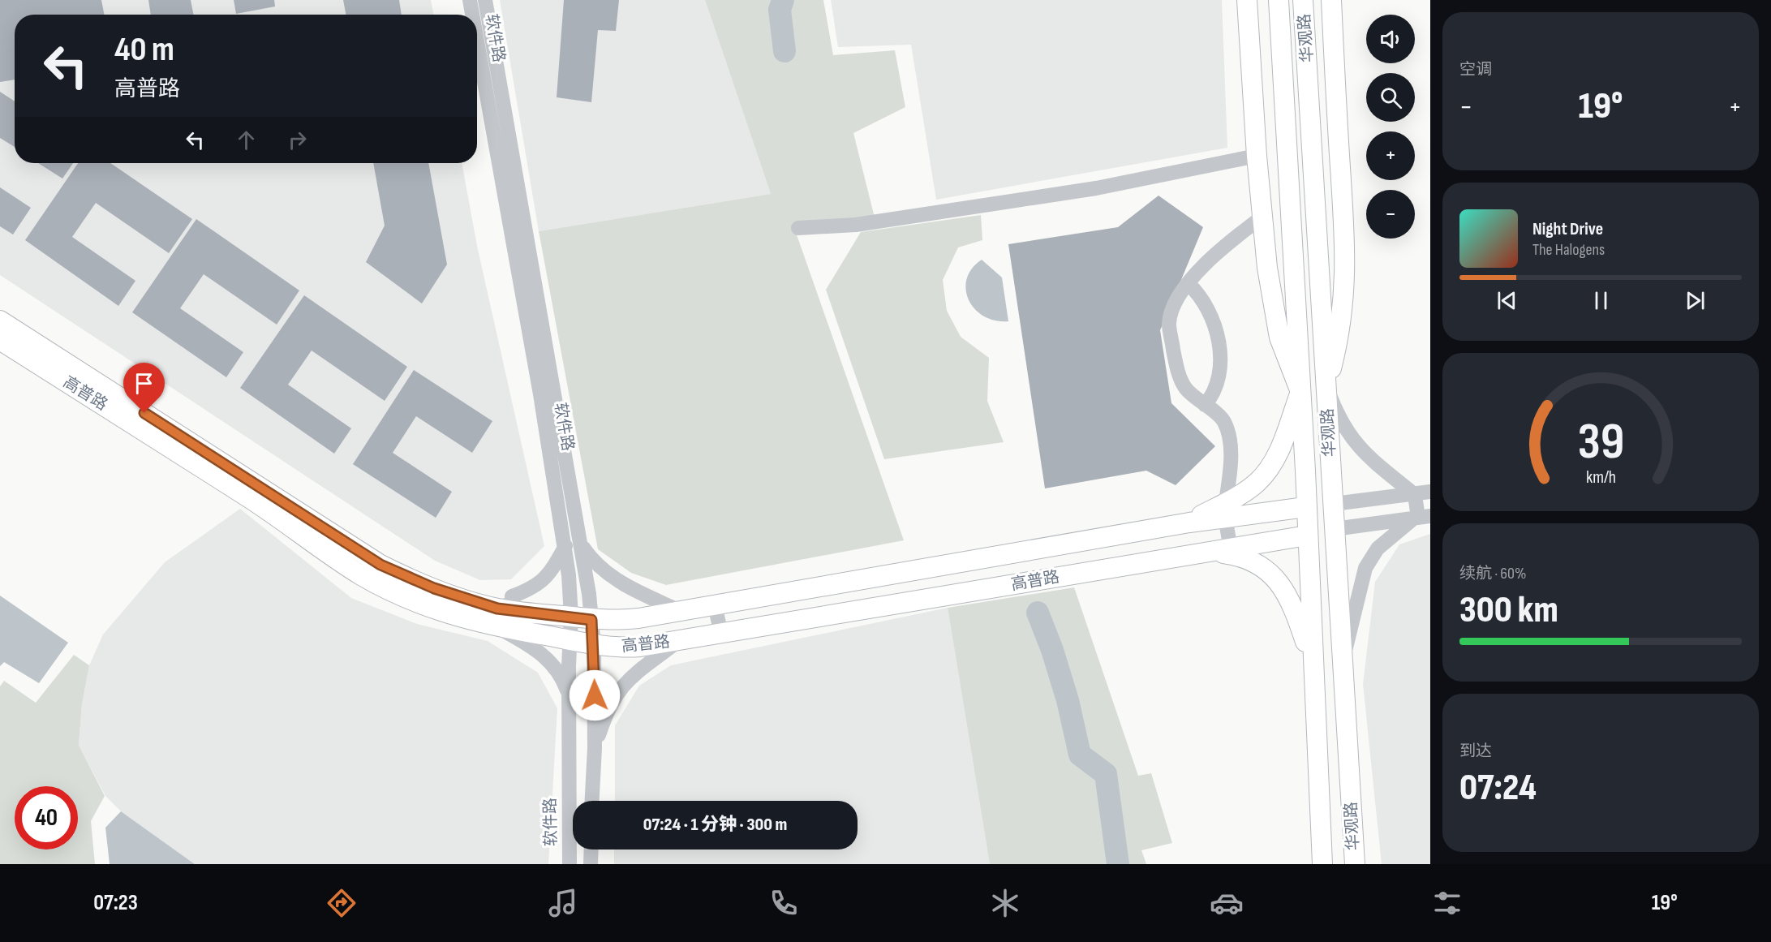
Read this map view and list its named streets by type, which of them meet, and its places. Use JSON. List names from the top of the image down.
{
  "streets": {
    "main road": ["华观路", "高普路"],
    "street": ["软件路"]
  },
  "crossings": [
    ["软件路", "高普路"],
    ["华观路", "高普路"]
  ],
  "page": {
    "tile": [
      "空调",
      ["续航 · 60%", "300 km"],
      ["到达", "07:24"]
    ],
    "map_buttons": ["+", "−"],
    "turn": ["40 m", "高普路"],
    "heat": ["−", "19°", "+"],
    "song": ["Night Drive", "The Halogens"],
    "limit": "40",
    "trip": "07:24 · 1 分钟 · 300 m",
    "tabs": ["07:23", "19°"],
    "gauge": ["39", "km/h"]
  }
}
